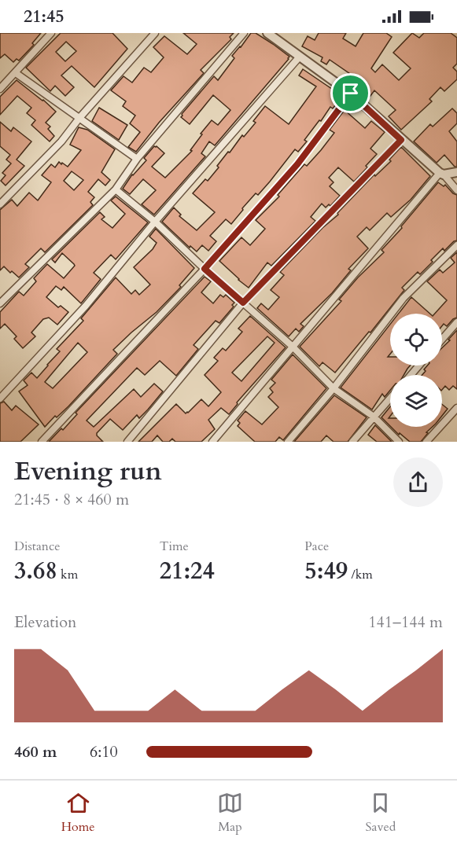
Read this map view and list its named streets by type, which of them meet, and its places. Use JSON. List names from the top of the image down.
{
  "page": {
    "status": "21:45",
    "heading": ["Evening run", "21:45 · 8 × 460 m"],
    "stats": [
      ["Distance", "3.68 km"],
      ["Time", "21:24"],
      ["Pace", "5:49 /km"]
    ],
    "chart": ["Elevation", "141–144 m"],
    "list": [
      {
        "name": "460 m",
        "note": "6:10"
      }
    ],
    "tabs": ["Home", "Map", "Saved"]
  }
}
